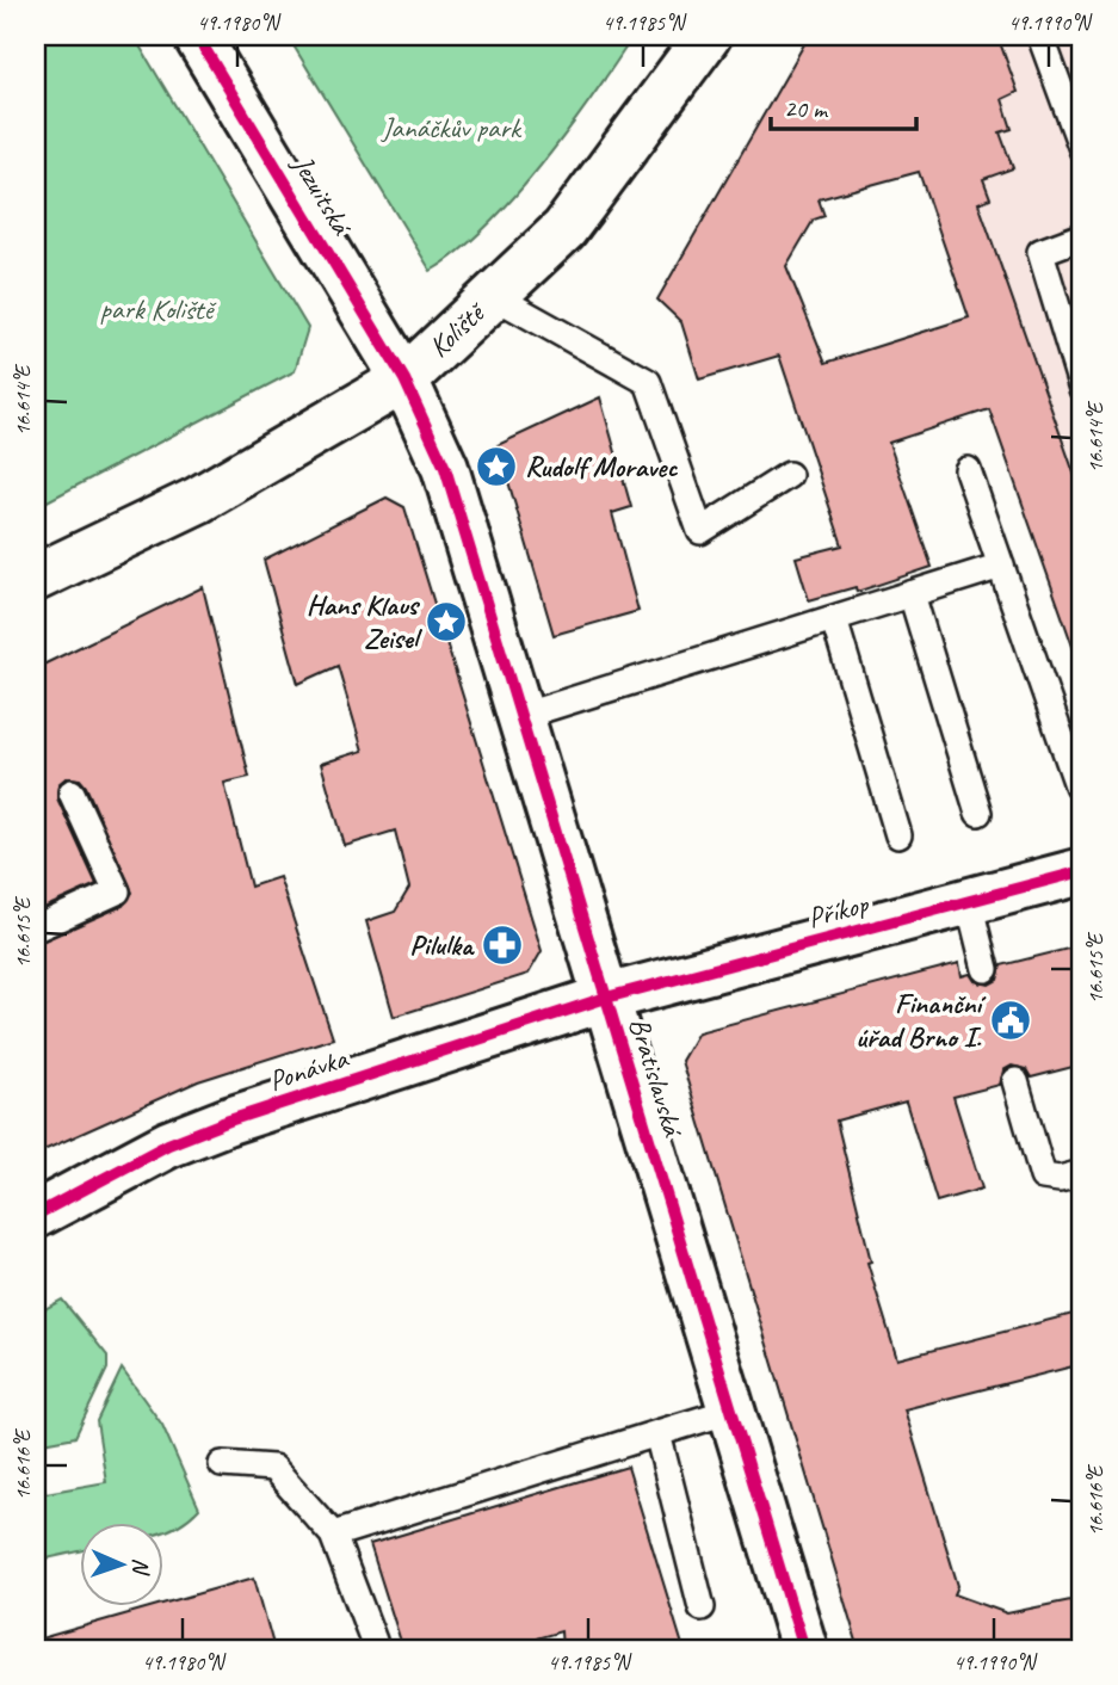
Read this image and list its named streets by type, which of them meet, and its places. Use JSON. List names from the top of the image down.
{
  "streets": {
    "street": [
      "Jezuitská",
      "Koliště",
      "Příkop",
      "Ponávka",
      "Bratislavská"
    ]
  },
  "crossings": [
    ["Jezuitská", "Koliště"],
    ["Jezuitská", "Bratislavská"],
    ["Koliště", "Bratislavská"],
    ["Příkop", "Ponávka"],
    ["Příkop", "Bratislavská"],
    ["Ponávka", "Bratislavská"]
  ],
  "parks": ["Janáčkův park", "park Koliště"],
  "places": {
    "place": ["Rudolf Moravec", "Hans Klaus Zeisel"],
    "pharmacy": ["Pilulka"],
    "public building": ["Finanční úřad Brno I."]
  },
  "scale_bar": "20 m",
  "north": "right",
  "coordinates": [
    "49.1980°N",
    "49.1985°N",
    "49.1990°N",
    "16.614°E",
    "16.615°E",
    "16.616°E"
  ]
}
